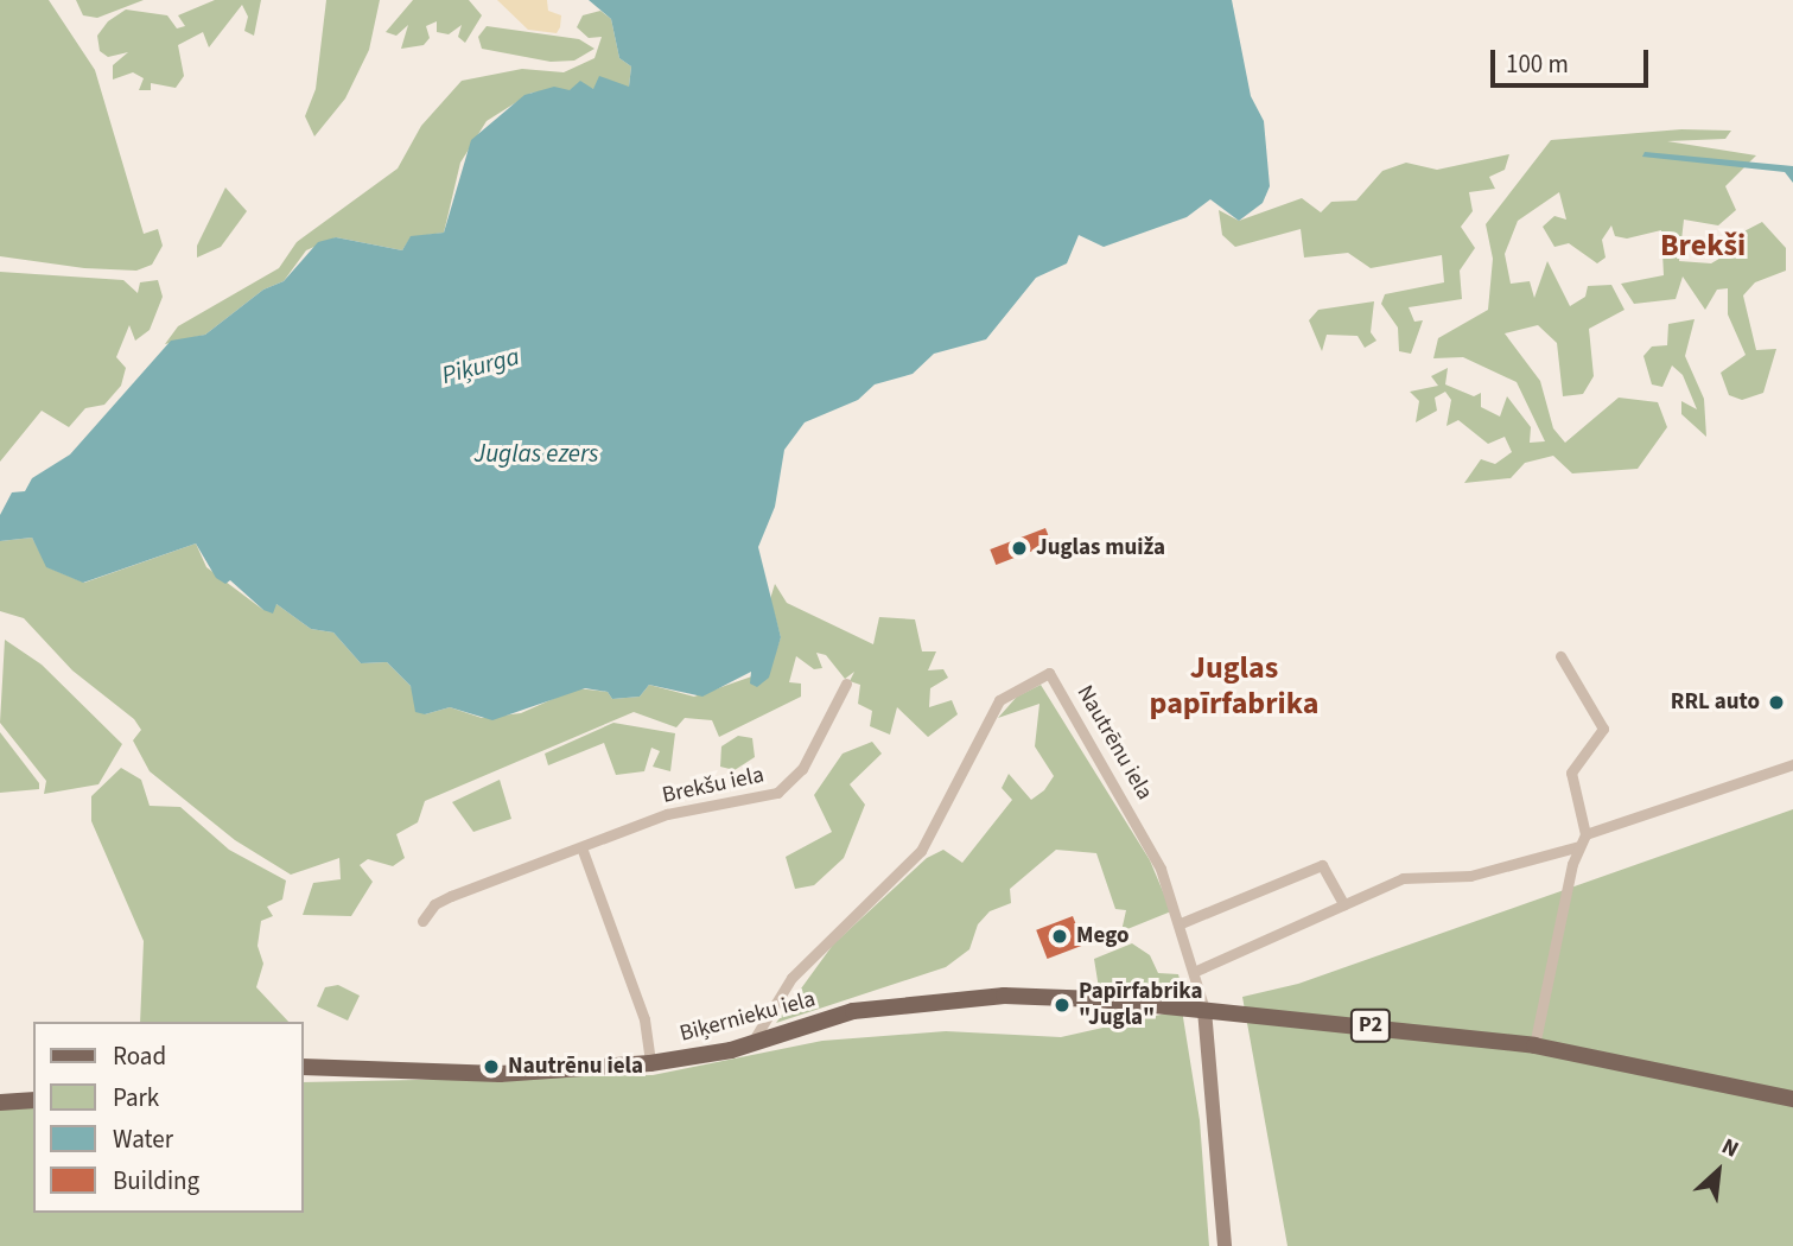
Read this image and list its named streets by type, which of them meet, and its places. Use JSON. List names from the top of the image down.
{
  "streets": {
    "main road": ["Biķernieku iela", "P2"],
    "street": ["Nautrēnu iela", "Brekšu iela"]
  },
  "crossings": [
    ["Nautrēnu iela", "Biķernieku iela"],
    ["Nautrēnu iela", "P2"],
    ["Biķernieku iela", "P2"]
  ],
  "districts": ["Brekši", "Juglas papīrfabrika"],
  "water": ["Piķurga", "Juglas ezers"],
  "places": [
    "Juglas muiža",
    "RRL auto",
    "Mego",
    "Papīrfabrika \"Jugla\"",
    "Nautrēnu iela"
  ],
  "legend": [
    "Road",
    "Park",
    "Water",
    "Building"
  ],
  "scale_bar": "100 m",
  "north": "top right"
}
